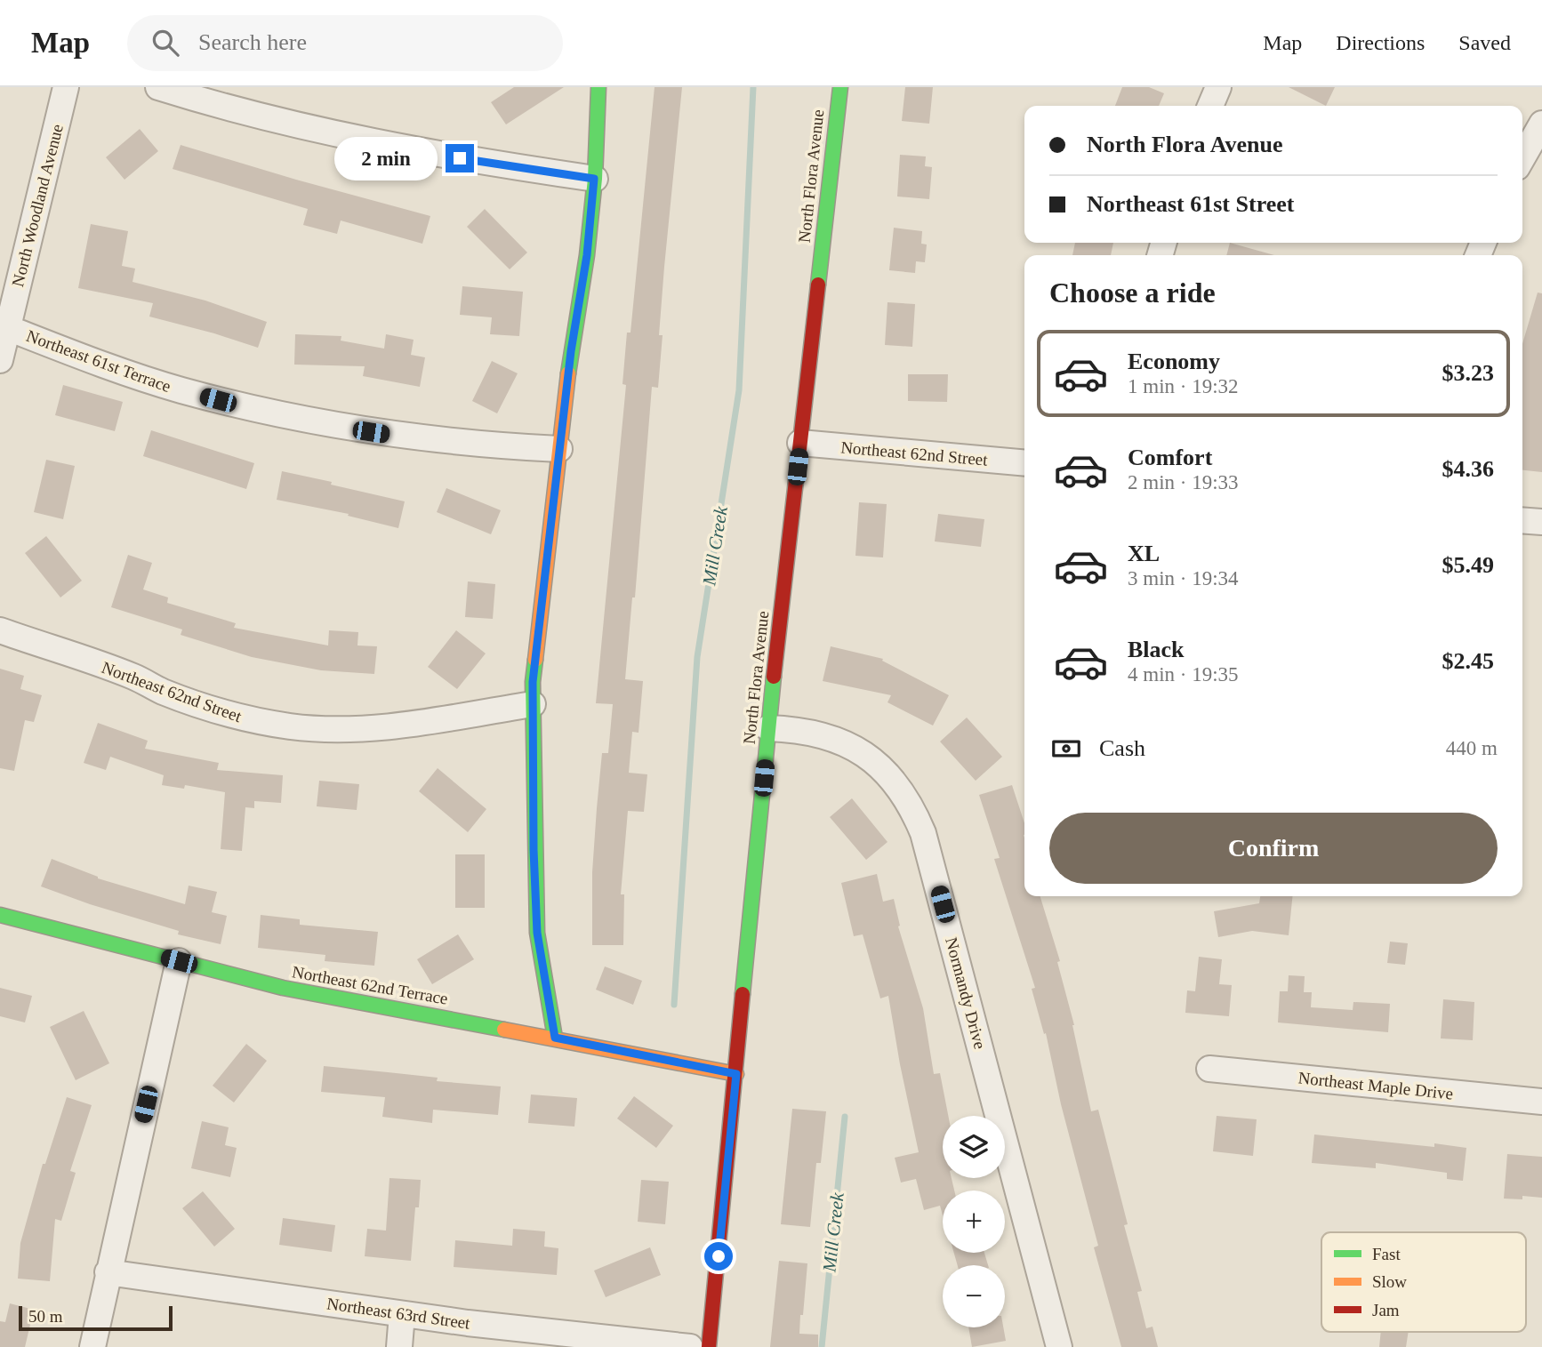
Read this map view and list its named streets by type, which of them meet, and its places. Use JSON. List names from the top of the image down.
{
  "streets": {
    "street": [
      "North Flora Avenue",
      "North Woodland Avenue",
      "Northeast 61st Terrace",
      "Northeast 62nd Street",
      "Northeast 62nd Terrace",
      "Normandy Drive",
      "Northeast Maple Drive",
      "Northeast 63rd Street"
    ]
  },
  "crossings": [
    ["North Flora Avenue", "Northeast 62nd Street"],
    ["North Flora Avenue", "Northeast 62nd Terrace"],
    ["North Flora Avenue", "Normandy Drive"],
    ["North Woodland Avenue", "Northeast 61st Terrace"]
  ],
  "water": ["Mill Creek"],
  "legend": ["Fast", "Slow", "Jam"],
  "scale_bar": "50 m",
  "page": {
    "header": "Map",
    "search": "Search here",
    "nav": ["Map", "Directions", "Saved"],
    "banner": ["North Flora Avenue", "Northeast 61st Street"],
    "bubble": "2 min",
    "heading": "Choose a ride",
    "list": [
      {
        "name": "Economy",
        "note": "1 min · 19:32",
        "value": "$3.23"
      },
      {
        "name": "Comfort",
        "note": "2 min · 19:33",
        "value": "$4.36"
      },
      {
        "name": "XL",
        "note": "3 min · 19:34",
        "value": "$5.49"
      },
      {
        "name": "Black",
        "note": "4 min · 19:35",
        "value": "$2.45"
      }
    ],
    "pay": ["Cash", "440 m"],
    "buttons": "Confirm",
    "map_buttons": ["+", "−"],
    "scale": "50 m"
  }
}
